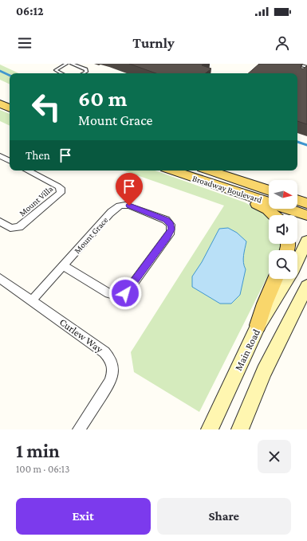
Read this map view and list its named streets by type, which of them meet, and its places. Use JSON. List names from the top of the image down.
{
  "streets": {
    "main road": ["Broadway Boulevard", "Main Road"],
    "street": ["Mount Villa", "Mount Grace", "Curlew Way"]
  },
  "crossings": [
    ["Mount Grace", "Curlew Way"]
  ],
  "north": "right",
  "page": {
    "status": "06:12",
    "header": "Turnly",
    "turn": ["60 m", "Mount Grace"],
    "then": "Then",
    "heading": ["1 min", "100 m · 06:13"],
    "buttons": ["Exit", "Share"]
  }
}
